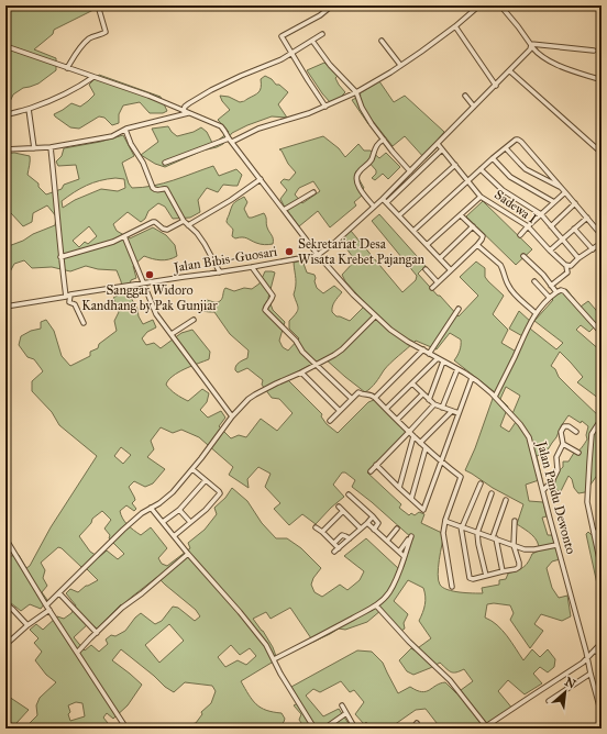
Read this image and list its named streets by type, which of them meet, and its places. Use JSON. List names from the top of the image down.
{
  "streets": {
    "street": ["Sadewa I", "Jalan Bibis-Guosari", "Jalan Pandu Dewonto"]
  },
  "crossings": [
    ["Jalan Bibis-Guosari", "Jalan Pandu Dewonto"]
  ],
  "places": ["Sekretariat Desa Wisata Krebet Pajangan", "Sanggar Widoro Kandhang by Pak Gunjiar"],
  "north": "top right"
}
